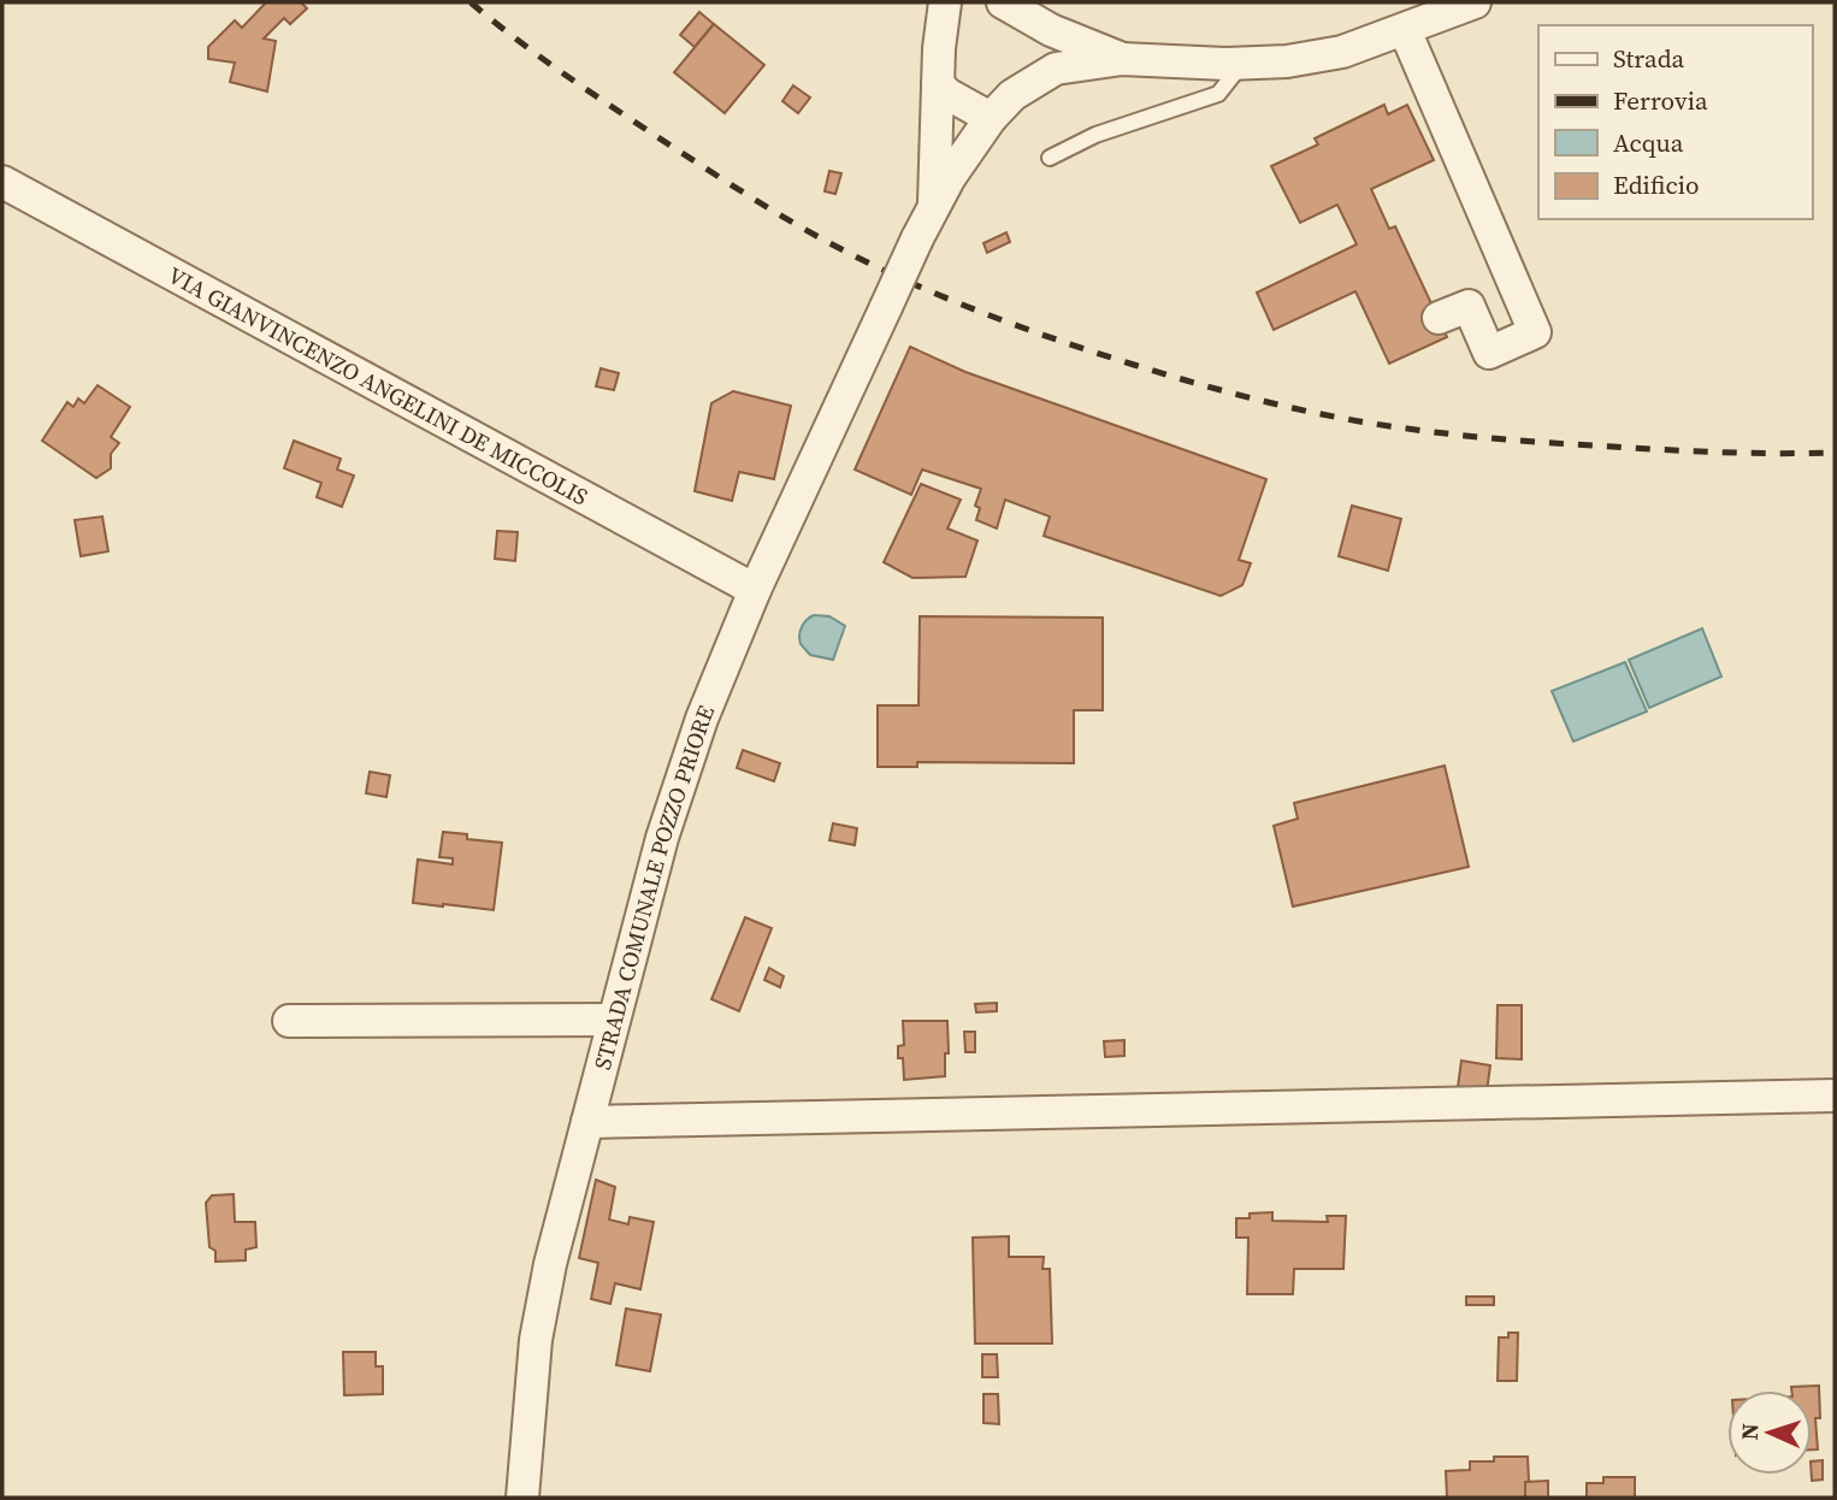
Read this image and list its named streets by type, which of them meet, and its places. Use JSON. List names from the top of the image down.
{
  "streets": {
    "street": ["VIA GIANVINCENZO ANGELINI DE MICCOLIS", "STRADA COMUNALE POZZO PRIORE"]
  },
  "crossings": [
    ["VIA GIANVINCENZO ANGELINI DE MICCOLIS", "STRADA COMUNALE POZZO PRIORE"]
  ],
  "legend": [
    "Strada",
    "Ferrovia",
    "Acqua",
    "Edificio"
  ],
  "north": "left"
}
